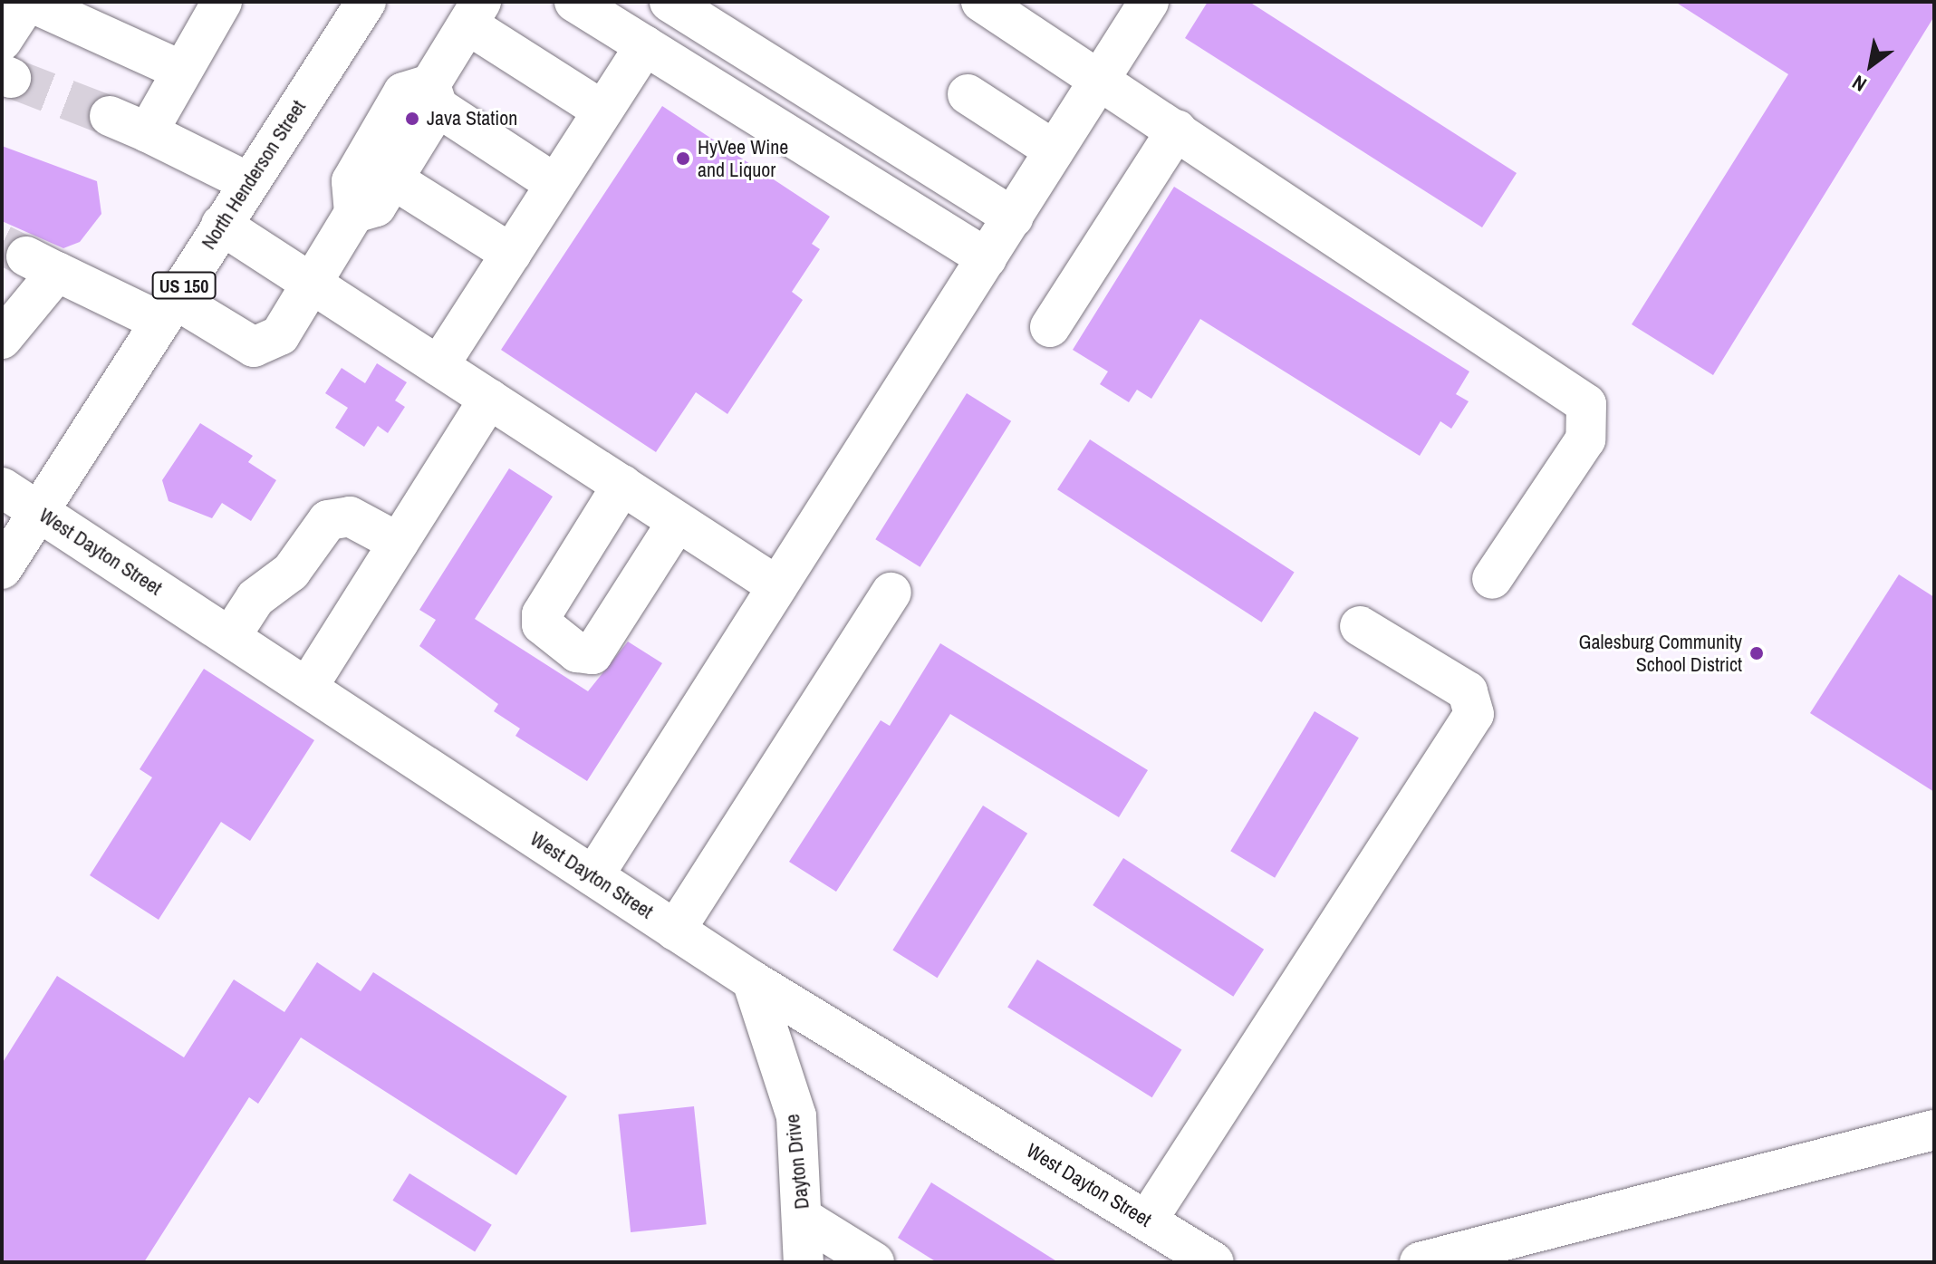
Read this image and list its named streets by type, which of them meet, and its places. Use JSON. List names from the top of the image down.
{
  "streets": {
    "street": [
      "North Henderson Street",
      "US 150",
      "West Dayton Street",
      "Dayton Drive"
    ]
  },
  "crossings": [
    ["North Henderson Street", "West Dayton Street"],
    ["West Dayton Street", "Dayton Drive"]
  ],
  "places": ["Java Station", "HyVee Wine and Liquor", "Galesburg Community School District"],
  "north": "bottom left"
}
